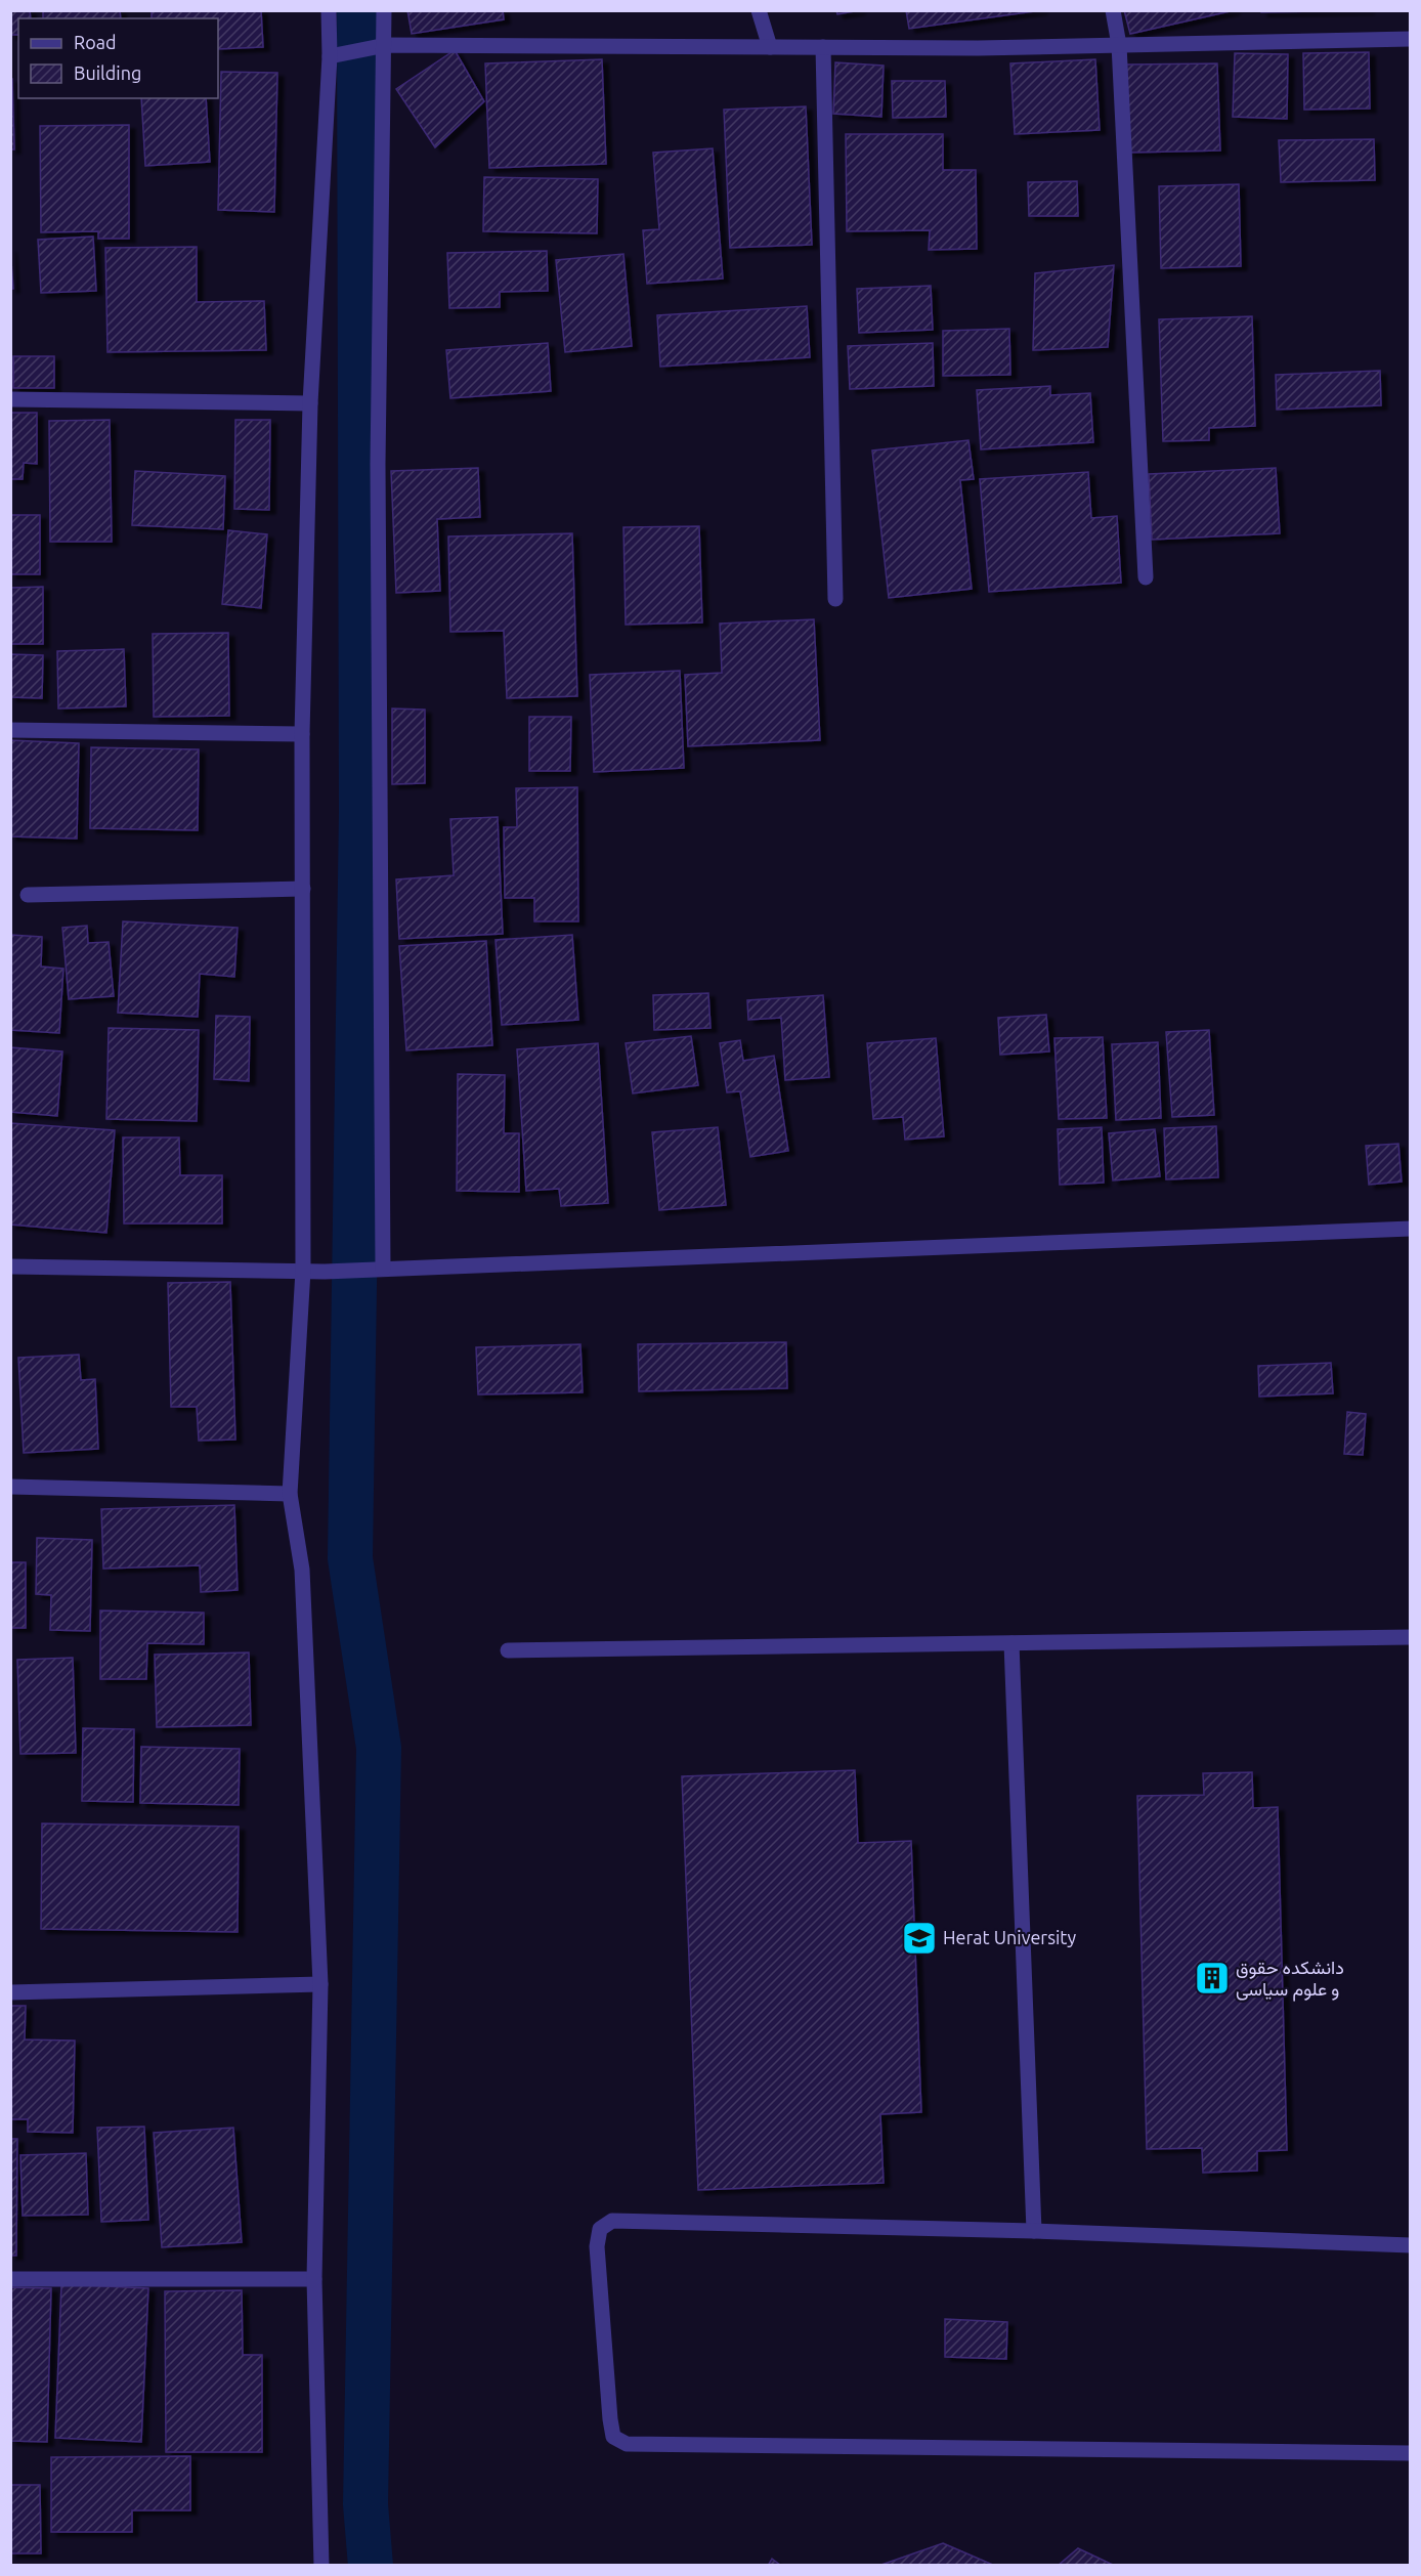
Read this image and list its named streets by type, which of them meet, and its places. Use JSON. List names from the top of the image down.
{
  "places": {
    "school or university": ["Herat University"],
    "building": ["دانشکده حقوق و علوم سیاسی"]
  },
  "legend": ["Road", "Building"]
}
